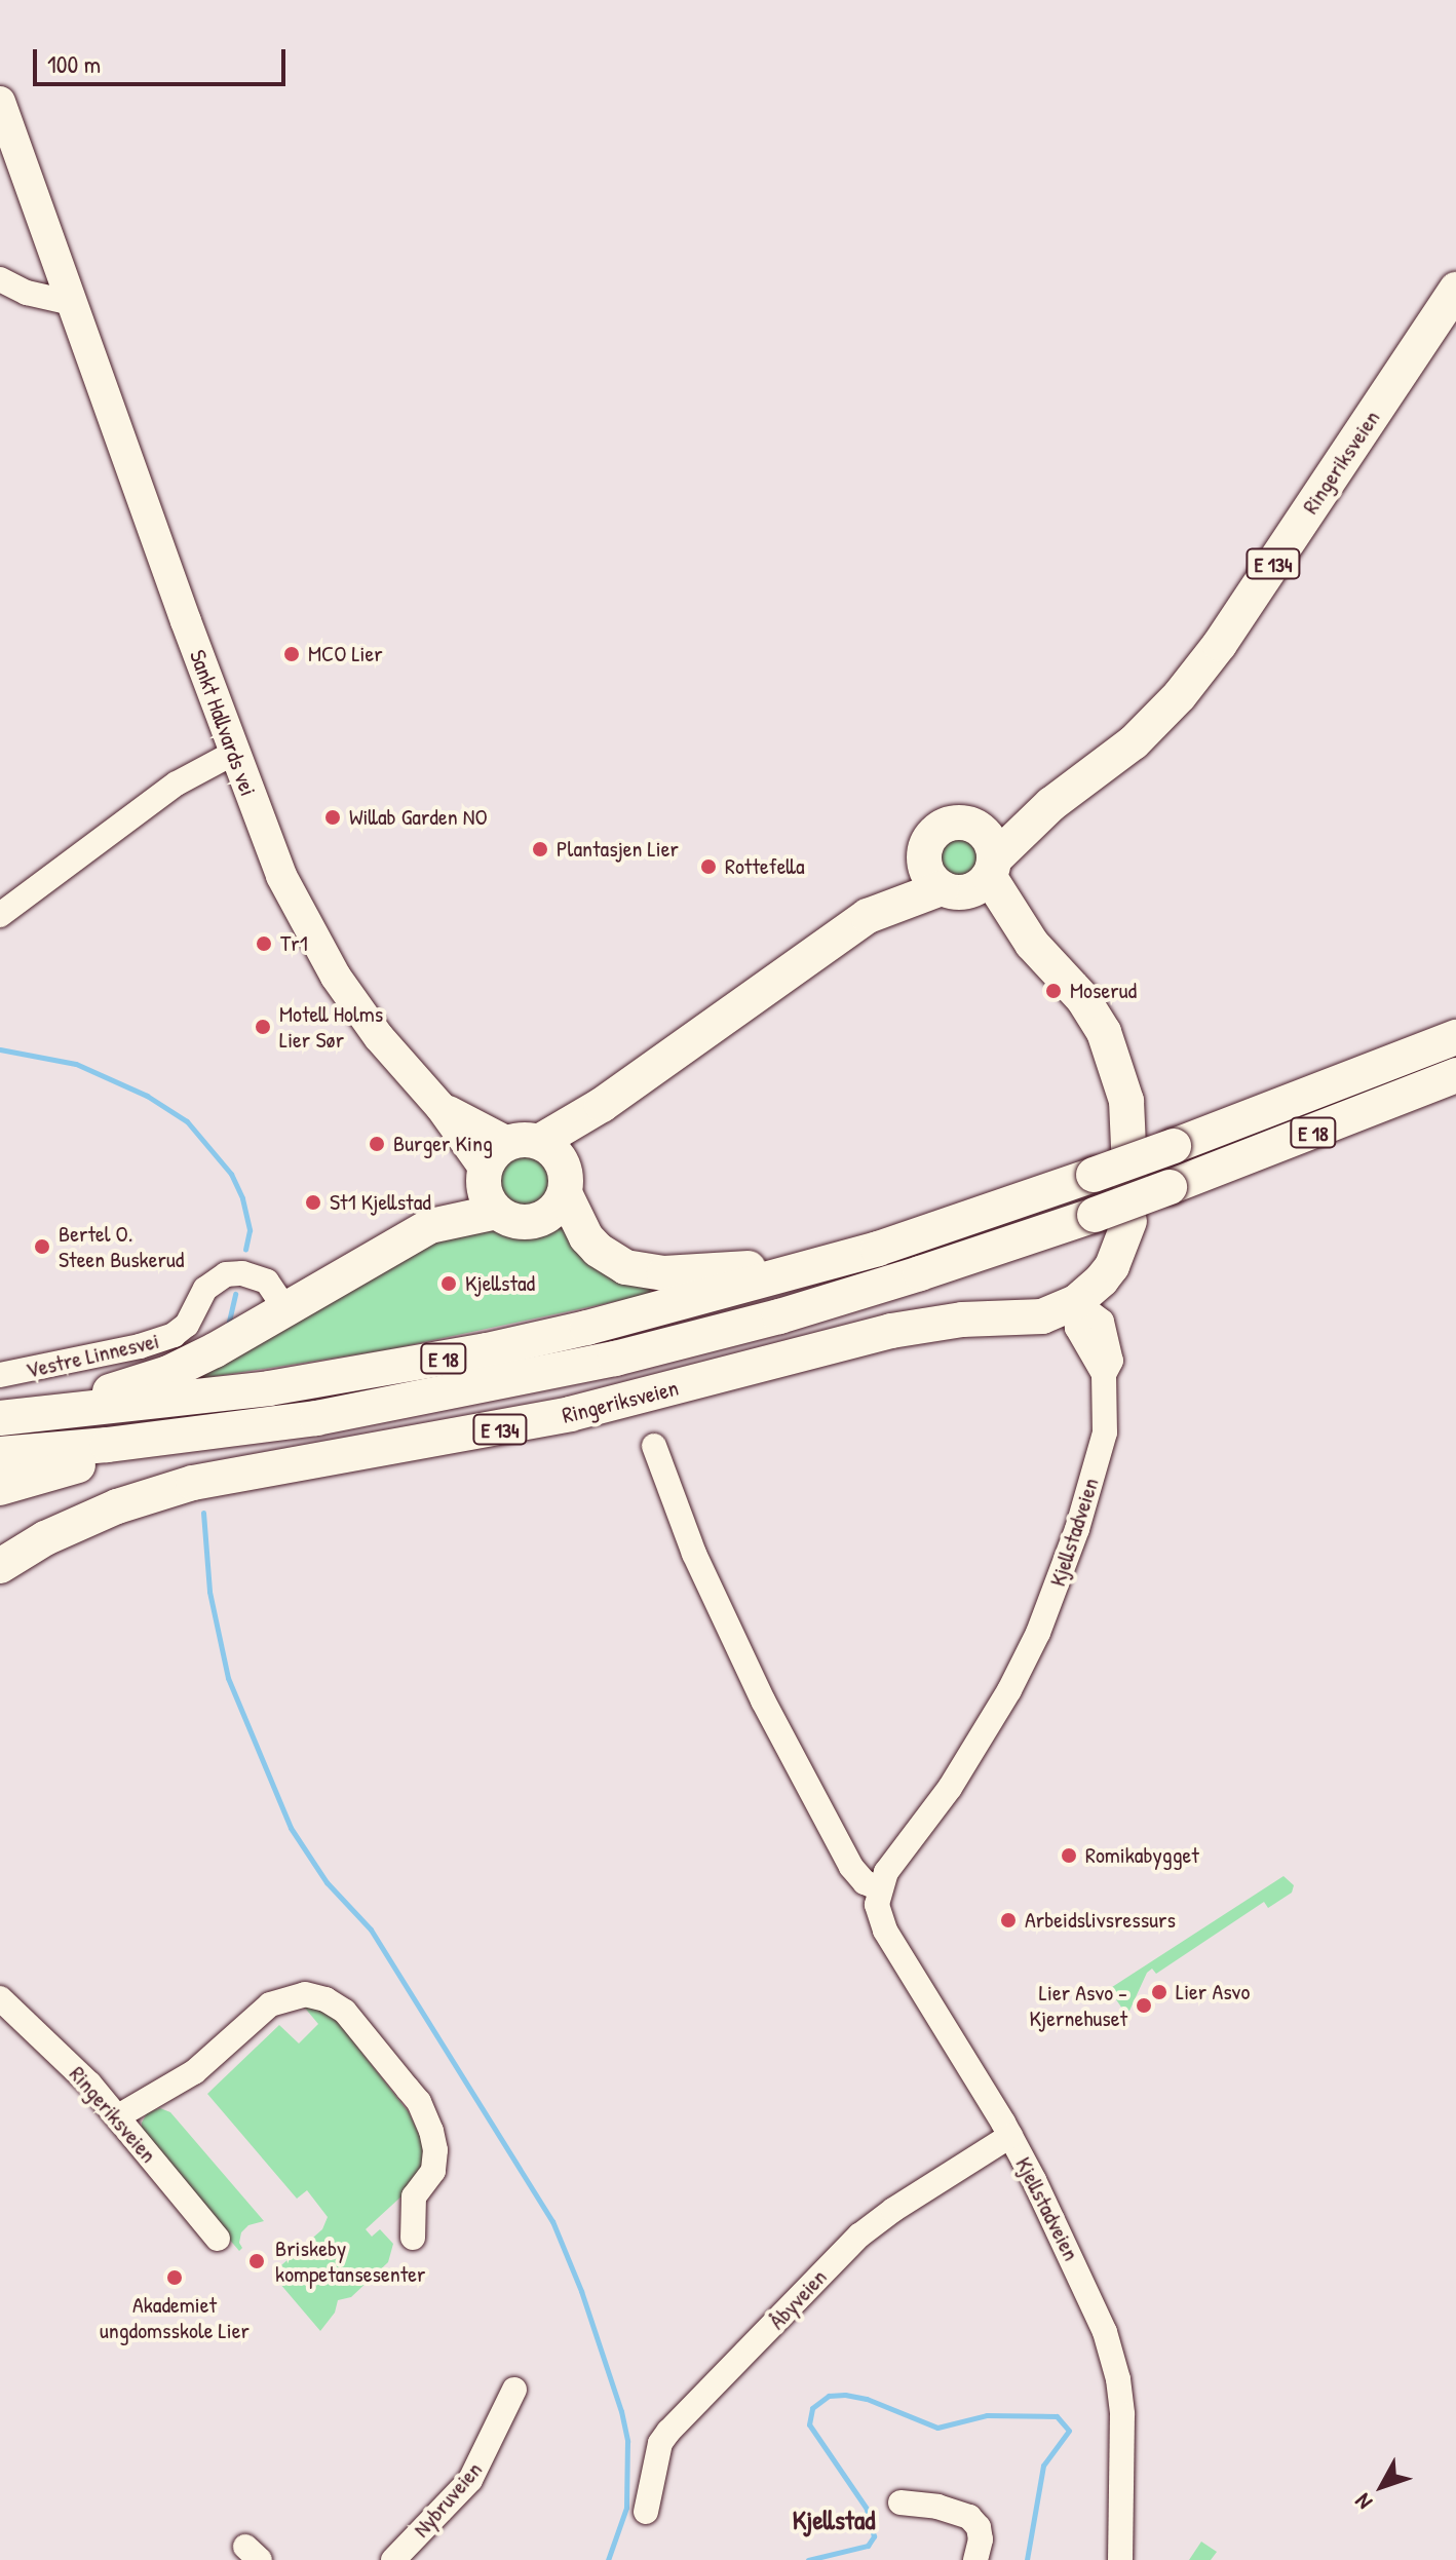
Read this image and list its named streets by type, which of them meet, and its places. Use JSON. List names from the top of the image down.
{
  "streets": {
    "highway": ["Ringeriksveien", "E 134", "E 18"],
    "main road": ["Sankt Hallvards vei"],
    "street": [
      "Vestre Linnesvei",
      "Kjellstadveien",
      "Åbyveien",
      "Nybruveien"
    ]
  },
  "crossings": [
    ["Ringeriksveien", "E 134"],
    ["Ringeriksveien", "Kjellstadveien"],
    ["Sankt Hallvards vei", "E 18"],
    ["Kjellstadveien", "Åbyveien"]
  ],
  "districts": ["Kjellstad"],
  "places": [
    "MCO Lier",
    "Willab Garden NO",
    "Plantasjen Lier",
    "Rottefella",
    "Tr1",
    "Moserud",
    "Motell Holms Lier Sør",
    "Burger King",
    "St1 Kjellstad",
    "Bertel O. Steen Buskerud",
    "Kjellstad",
    "Romikabygget",
    "Arbeidslivsressurs",
    "Lier Asvo",
    "Lier Asvo - Kjernehuset",
    "Briskeby kompetansesenter",
    "Akademiet ungdomsskole Lier"
  ],
  "scale_bar": "100 m",
  "north": "bottom left"
}
